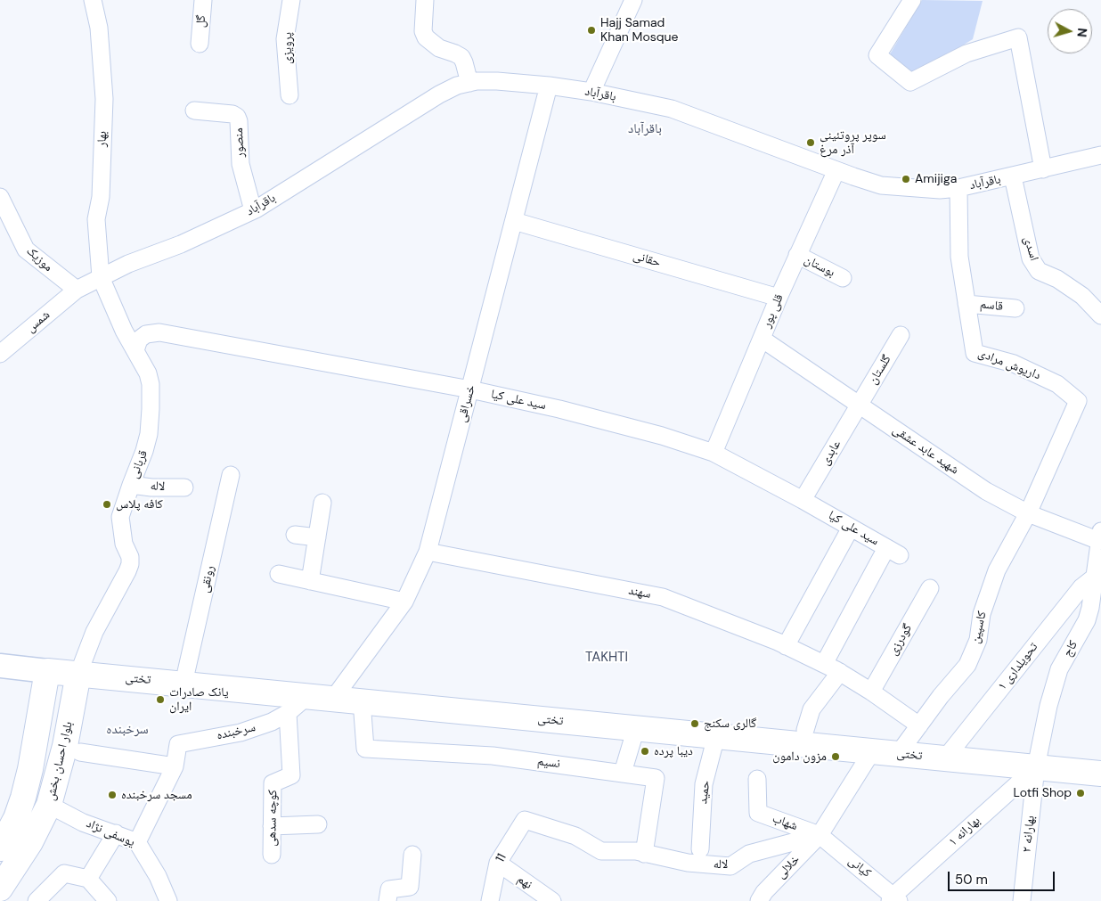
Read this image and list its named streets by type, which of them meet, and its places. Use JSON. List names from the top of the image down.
{
  "streets": {
    "main road": ["تختی", "بلوار احسان بخش"],
    "street": [
      "گل",
      "پرویزی",
      "باقرآباد",
      "بهار",
      "منصور",
      "اسدی",
      "موزیک",
      "حقانی",
      "بوستان",
      "قاسم",
      "قلی پور",
      "شمس",
      "داریوش مرادی",
      "گلستان",
      "سید علی کیا",
      "خسراقی",
      "شهید عابد عشقی",
      "عابدی",
      "قربانی",
      "لاله",
      "رونقی",
      "سهند",
      "کاسپین",
      "گودرزی",
      "کاج",
      "تحویلداری ۱",
      "سرخبنده",
      "نسیم",
      "حمید",
      "کوچه سدهی",
      "شهاب",
      "بهارانه ۱",
      "یوسفی نژاد",
      "بهارانه ۲",
      "11",
      "خلالی",
      "کیانی",
      "نهم"
    ]
  },
  "crossings": [
    ["باقرآباد", "بهار"],
    ["باقرآباد", "منصور"],
    ["باقرآباد", "اسدی"],
    ["باقرآباد", "موزیک"],
    ["باقرآباد", "قلی پور"],
    ["باقرآباد", "شمس"],
    ["باقرآباد", "داریوش مرادی"],
    ["باقرآباد", "خسراقی"],
    ["باقرآباد", "قربانی"],
    ["بهار", "قربانی"],
    ["موزیک", "شمس"],
    ["حقانی", "قلی پور"],
    ["حقانی", "خسراقی"],
    ["بوستان", "قلی پور"],
    ["قاسم", "داریوش مرادی"],
    ["قلی پور", "سید علی کیا"],
    ["قلی پور", "شهید عابد عشقی"],
    ["داریوش مرادی", "شهید عابد عشقی"],
    ["داریوش مرادی", "کاسپین"],
    ["گلستان", "شهید عابد عشقی"],
    ["گلستان", "عابدی"],
    ["سید علی کیا", "خسراقی"],
    ["سید علی کیا", "عابدی"],
    ["سید علی کیا", "قربانی"],
    ["سید علی کیا", "سهند"],
    ["خسراقی", "سهند"],
    ["خسراقی", "تختی"],
    ["شهید عابد عشقی", "عابدی"],
    ["شهید عابد عشقی", "کاسپین"],
    ["شهید عابد عشقی", "کاج"],
    ["قربانی", "لاله"],
    ["قربانی", "تختی"],
    ["قربانی", "بلوار احسان بخش"],
    ["لاله", "نسیم"],
    ["لاله", "شهاب"],
    ["لاله", "11"],
    ["لاله", "خلالی"],
    ["لاله", "کیانی"],
    ["رونقی", "تختی"],
    ["سهند", "کاسپین"],
    ["سهند", "گودرزی"],
    ["کاسپین", "تختی"],
    ["کاج", "تحویلداری ۱"],
    ["کاج", "تختی"],
    ["کاج", "بهارانه ۱"],
    ["کاج", "بهارانه ۲"],
    ["تحویلداری ۱", "تختی"],
    ["تختی", "سرخبنده"],
    ["تختی", "بلوار احسان بخش"],
    ["تختی", "نسیم"],
    ["تختی", "حمید"],
    ["تختی", "بهارانه ۱"],
    ["تختی", "بهارانه ۲"],
    ["سرخبنده", "کوچه سدهی"],
    ["سرخبنده", "یوسفی نژاد"],
    ["بلوار احسان بخش", "یوسفی نژاد"],
    ["شهاب", "خلالی"],
    ["شهاب", "کیانی"],
    ["بهارانه ۱", "بهارانه ۲"],
    ["بهارانه ۱", "کیانی"],
    ["11", "نهم"],
    ["خلالی", "کیانی"]
  ],
  "districts": ["باقرآباد", "TAKHTI", "سرخبنده"],
  "places": [
    "Hajj Samad Khan Mosque",
    "سوپر پروتئینی آذر مرغ",
    "Amijiga",
    "کافه پلاس",
    "یانک صادرات ایران",
    "گالری سکنج",
    "دیبا پرده",
    "مزون دامون",
    "Lotfi Shop",
    "مسجد سرخبنده"
  ],
  "scale_bar": "50 m",
  "north": "right"
}
